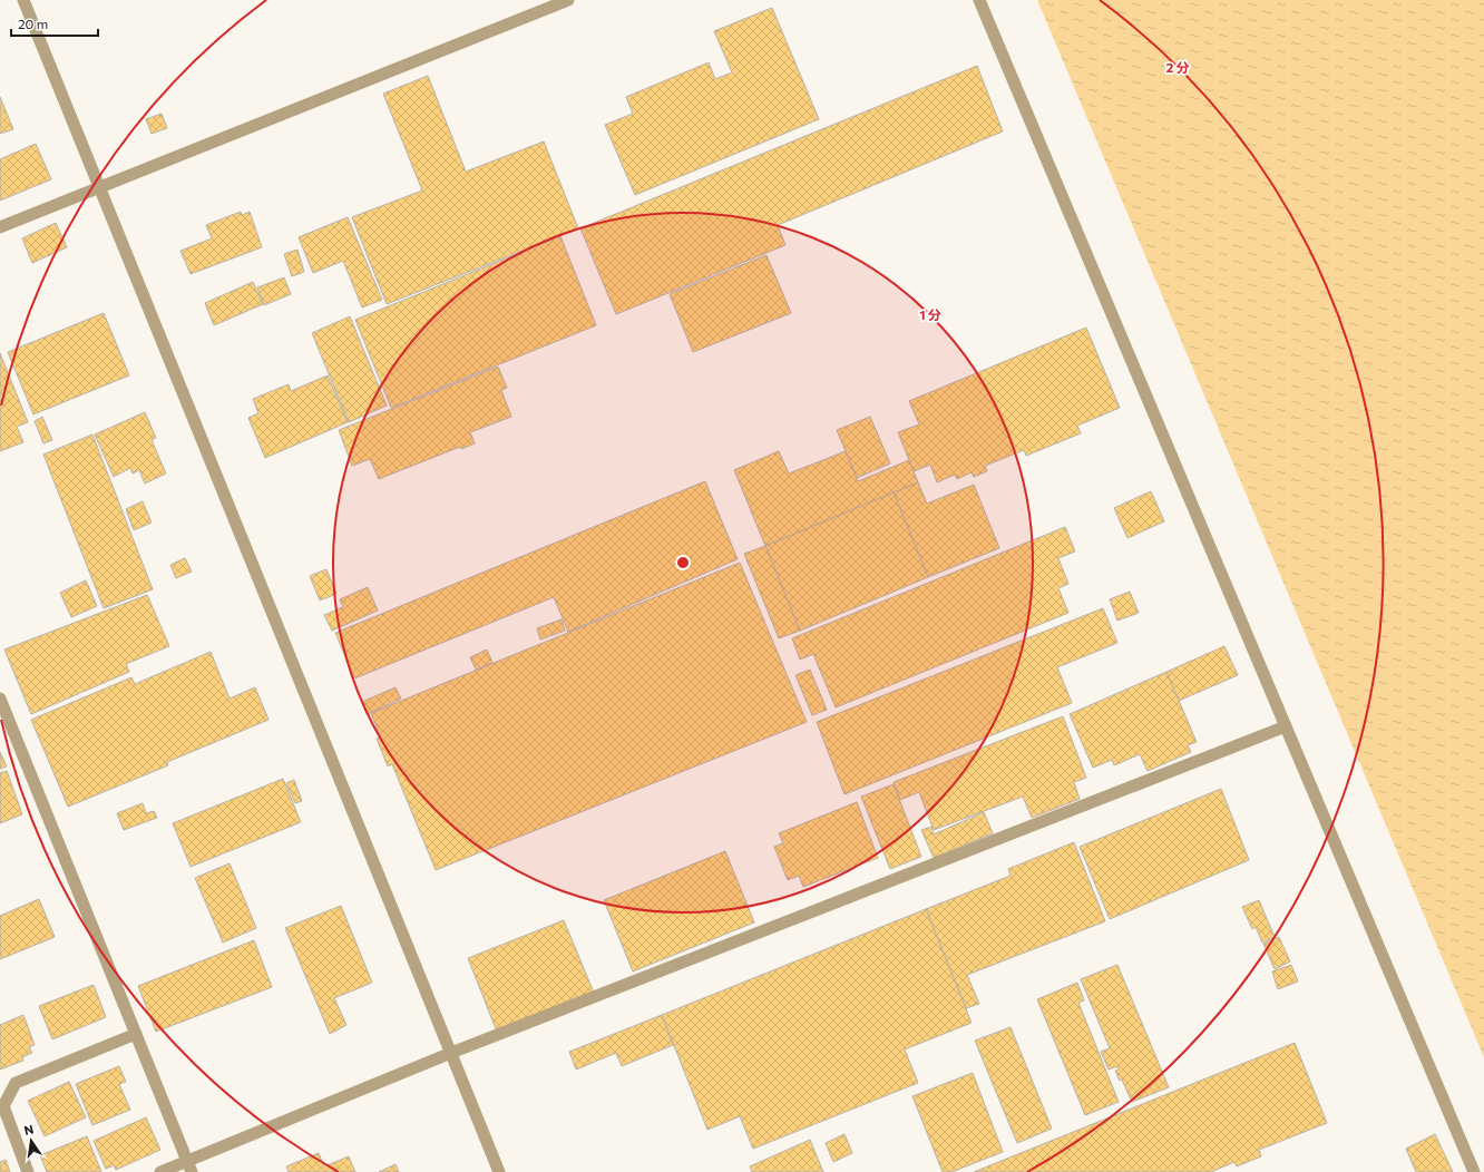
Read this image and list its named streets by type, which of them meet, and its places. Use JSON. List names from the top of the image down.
{
  "scale_bar": "20 m",
  "north": "top",
  "rings": ["2 分", "1 分"]
}
